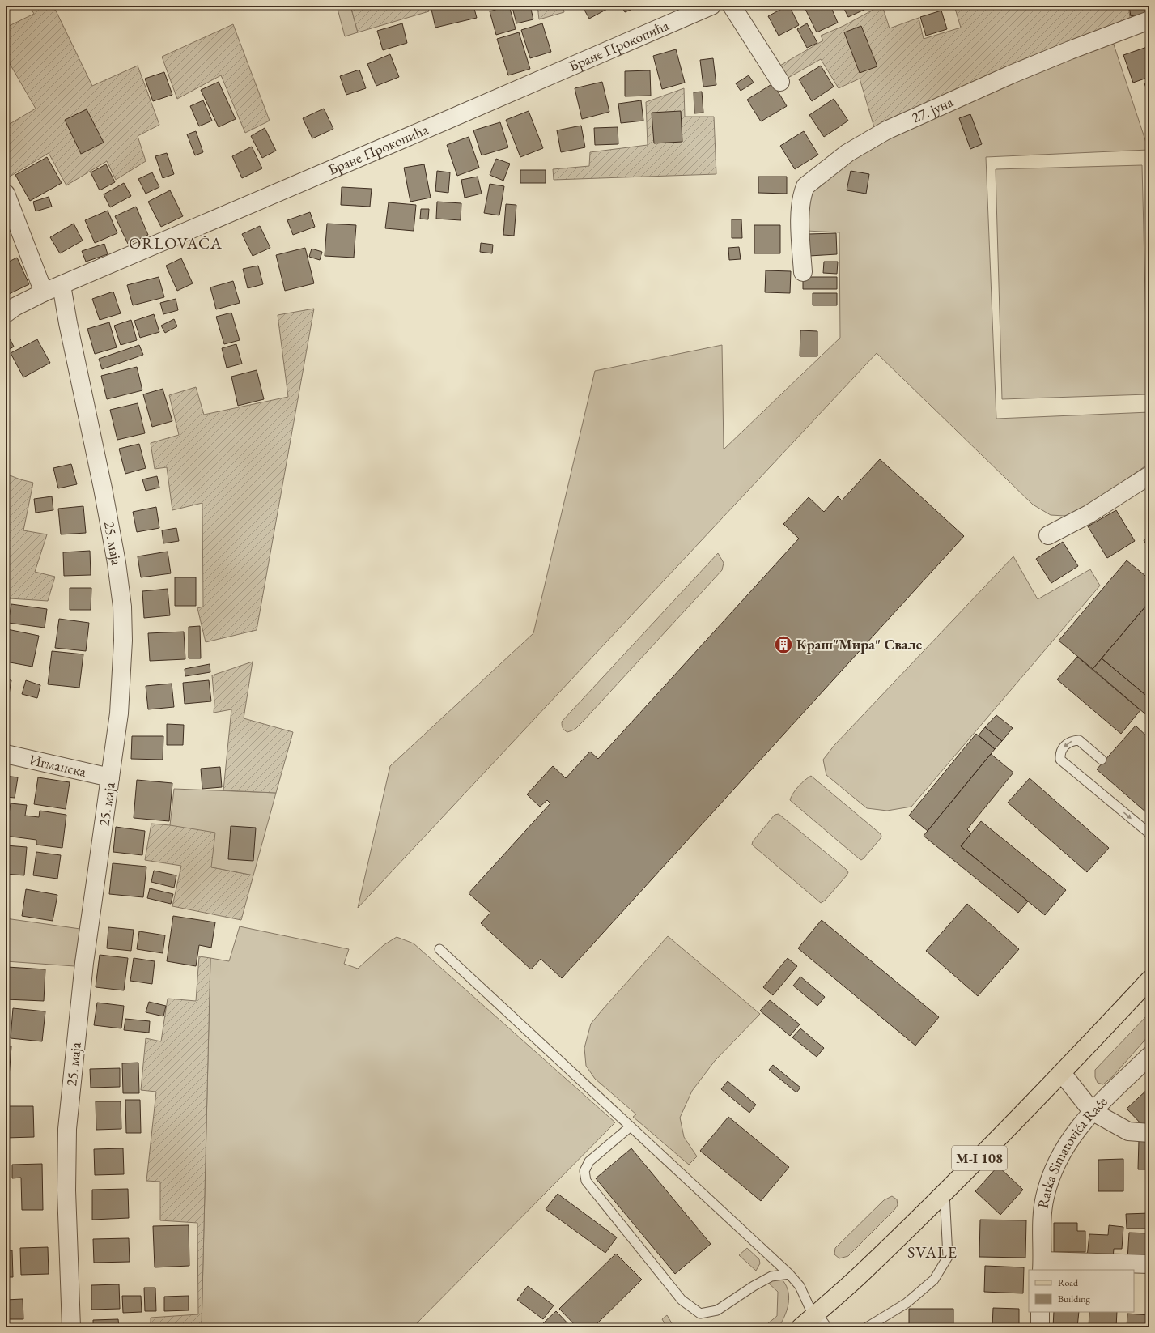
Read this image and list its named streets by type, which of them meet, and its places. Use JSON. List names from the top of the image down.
{
  "streets": {
    "main road": ["M-I 108"],
    "street": [
      "Бране Прокопића",
      "27. јуна",
      "25. маја",
      "Игманска",
      "Ratka Simatovića Raće"
    ]
  },
  "crossings": [
    ["Бране Прокопића", "25. маја"],
    ["25. маја", "Игманска"]
  ],
  "districts": ["ORLOVAČA", "SVALE"],
  "places": {
    "building": ["Краш\"Мира\" Свале"]
  },
  "legend": ["Road", "Building"]
}
